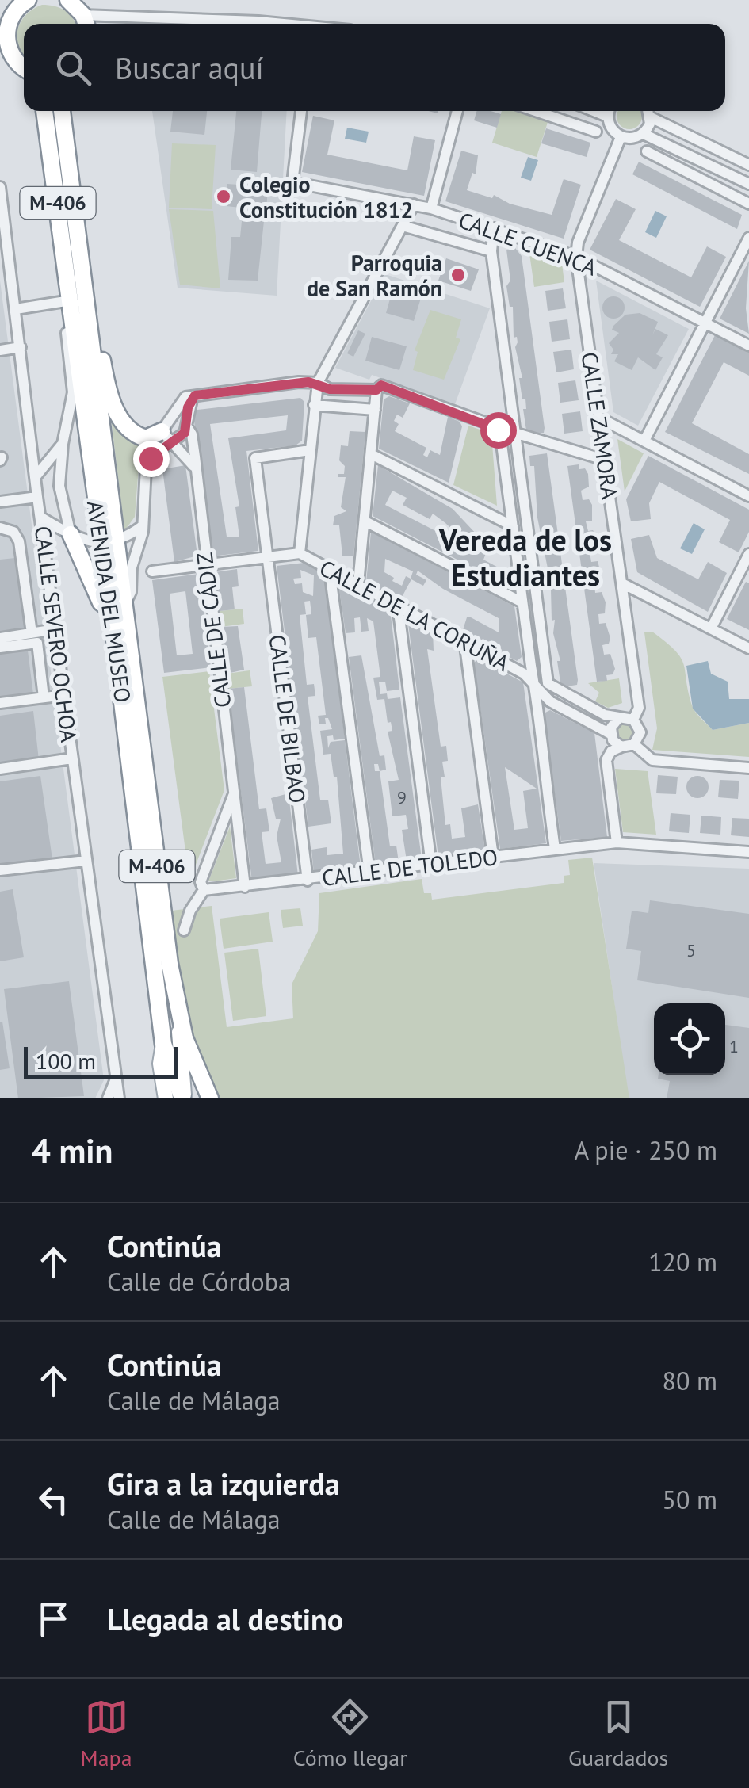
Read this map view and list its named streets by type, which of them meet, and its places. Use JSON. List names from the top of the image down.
{
  "streets": {
    "highway": ["M-406", "AVENIDA DEL MUSEO"],
    "street": [
      "CALLE CUENCA",
      "CALLE ZAMORA",
      "CALLE DE LA CORUÑA",
      "CALLE DE CÁDIZ",
      "CALLE SEVERO OCHOA",
      "CALLE DE BILBAO",
      "CALLE DE TOLEDO"
    ]
  },
  "crossings": [
    ["M-406", "AVENIDA DEL MUSEO"],
    ["CALLE CUENCA", "CALLE ZAMORA"],
    ["CALLE ZAMORA", "CALLE DE LA CORUÑA"],
    ["CALLE DE LA CORUÑA", "CALLE DE CÁDIZ"],
    ["CALLE DE LA CORUÑA", "CALLE DE BILBAO"],
    ["CALLE DE CÁDIZ", "CALLE DE TOLEDO"],
    ["CALLE DE BILBAO", "CALLE DE TOLEDO"]
  ],
  "districts": ["Vereda de los Estudiantes"],
  "places": ["Colegio Constitución 1812", "Parroquia de San Ramón"],
  "house_numbers": ["9", "5", "1"],
  "scale_bar": "100 m",
  "page": {
    "search": "Buscar aquí",
    "scale": "100 m",
    "heading": ["4 min", "A pie · 250 m"],
    "list": [
      ["Continúa", "Calle de Córdoba", "120 m"],
      ["Continúa", "Calle de Málaga", "80 m"],
      ["Gira a la izquierda", "Calle de Málaga", "50 m"],
      "Llegada al destino"
    ],
    "nav": ["Mapa", "Cómo llegar", "Guardados"]
  }
}
